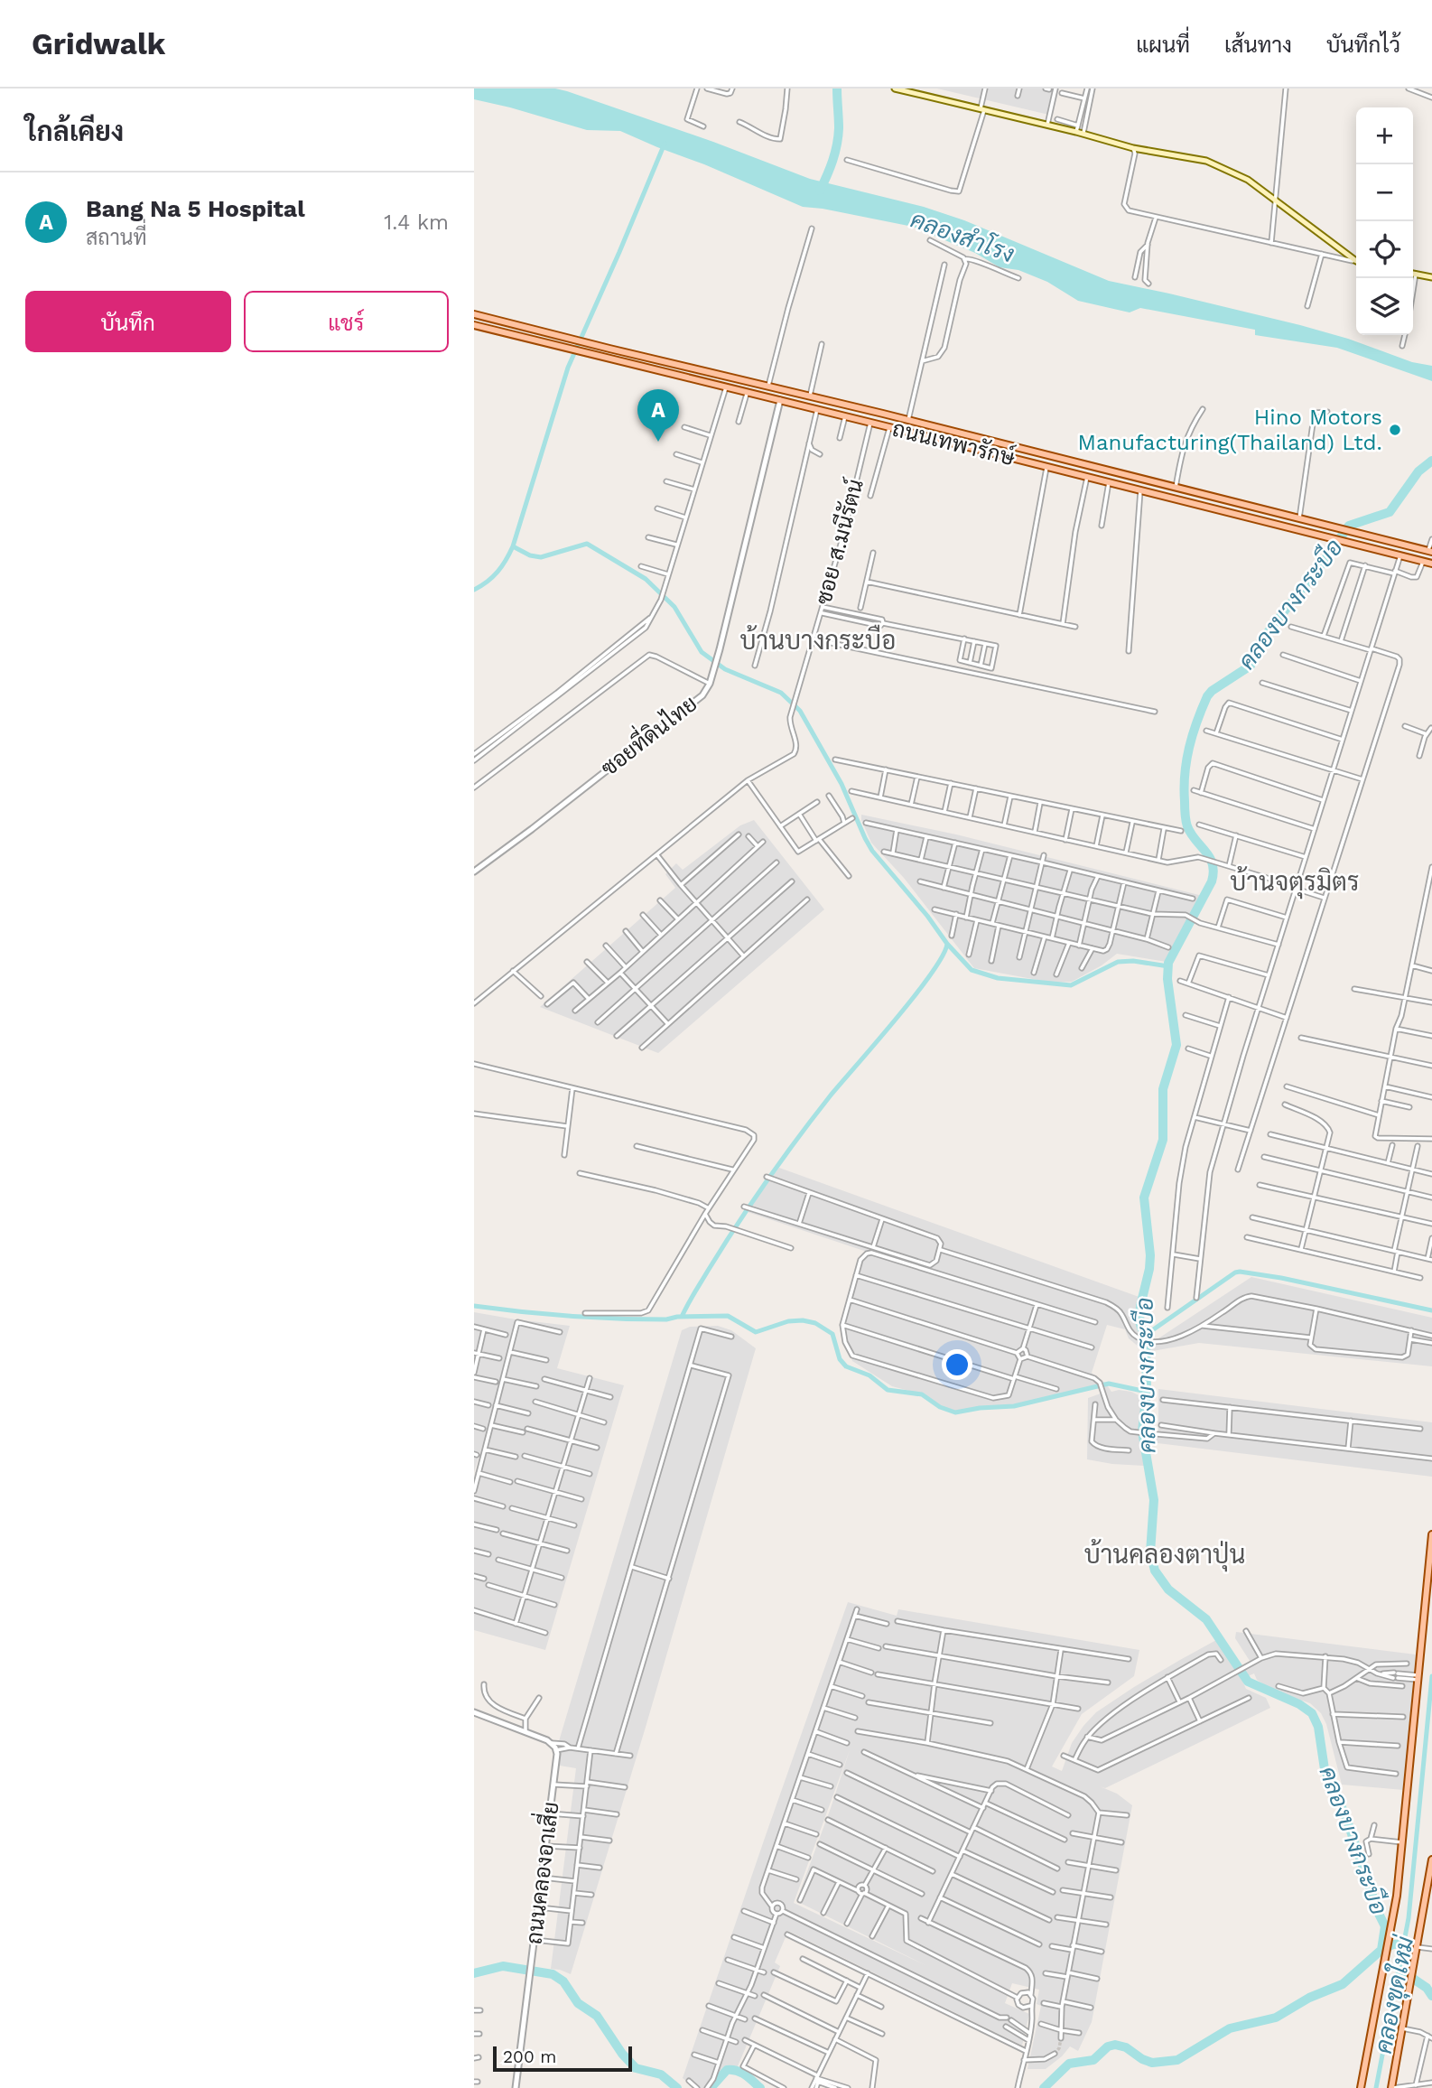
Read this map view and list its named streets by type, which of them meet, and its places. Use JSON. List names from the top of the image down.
{
  "streets": {
    "main road": ["ถนนเทพารักษ์"],
    "street": ["ซอย ส.มนีรัตน์", "ซอยที่ดินไทย", "ถนนคลองอาเสี่ย"]
  },
  "crossings": [
    ["ถนนเทพารักษ์", "ซอย ส.มนีรัตน์"],
    ["ถนนเทพารักษ์", "ซอยที่ดินไทย"]
  ],
  "districts": ["บ้านบางกระบือ", "บ้านจตุรมิตร", "บ้านคลองตาปุ่น"],
  "water": ["คลองสำโรง", "คลองบางกระบือ", "คลองขุดใหม่"],
  "places": ["Hino Motors Manufacturing(Thailand) Ltd."],
  "scale_bar": "200 m",
  "page": {
    "header": "Gridwalk",
    "nav": ["แผนที่", "เส้นทาง", "บันทึกไว้"],
    "heading": "ใกล้เคียง",
    "map_buttons": ["+", "−"],
    "list": [
      {
        "mark": "A",
        "name": "Bang Na 5 Hospital",
        "note": "สถานที่",
        "value": "1.4 km"
      }
    ],
    "buttons": ["บันทึก", "แชร์"],
    "pins": "A",
    "scale": "200 m"
  }
}
